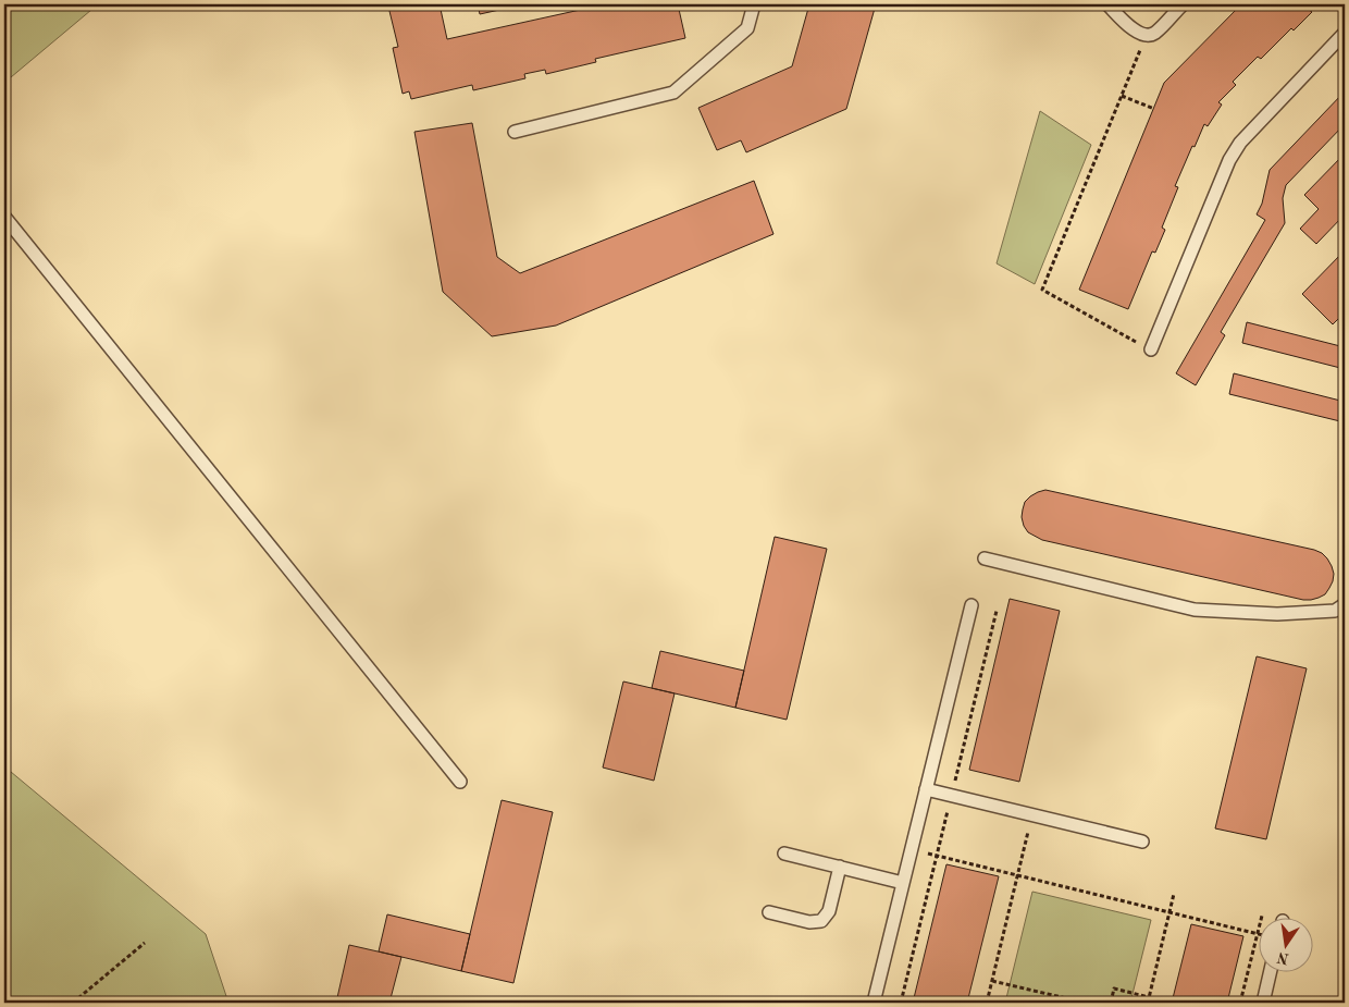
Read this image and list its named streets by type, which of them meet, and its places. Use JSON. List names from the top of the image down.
{
  "north": "bottom"
}
